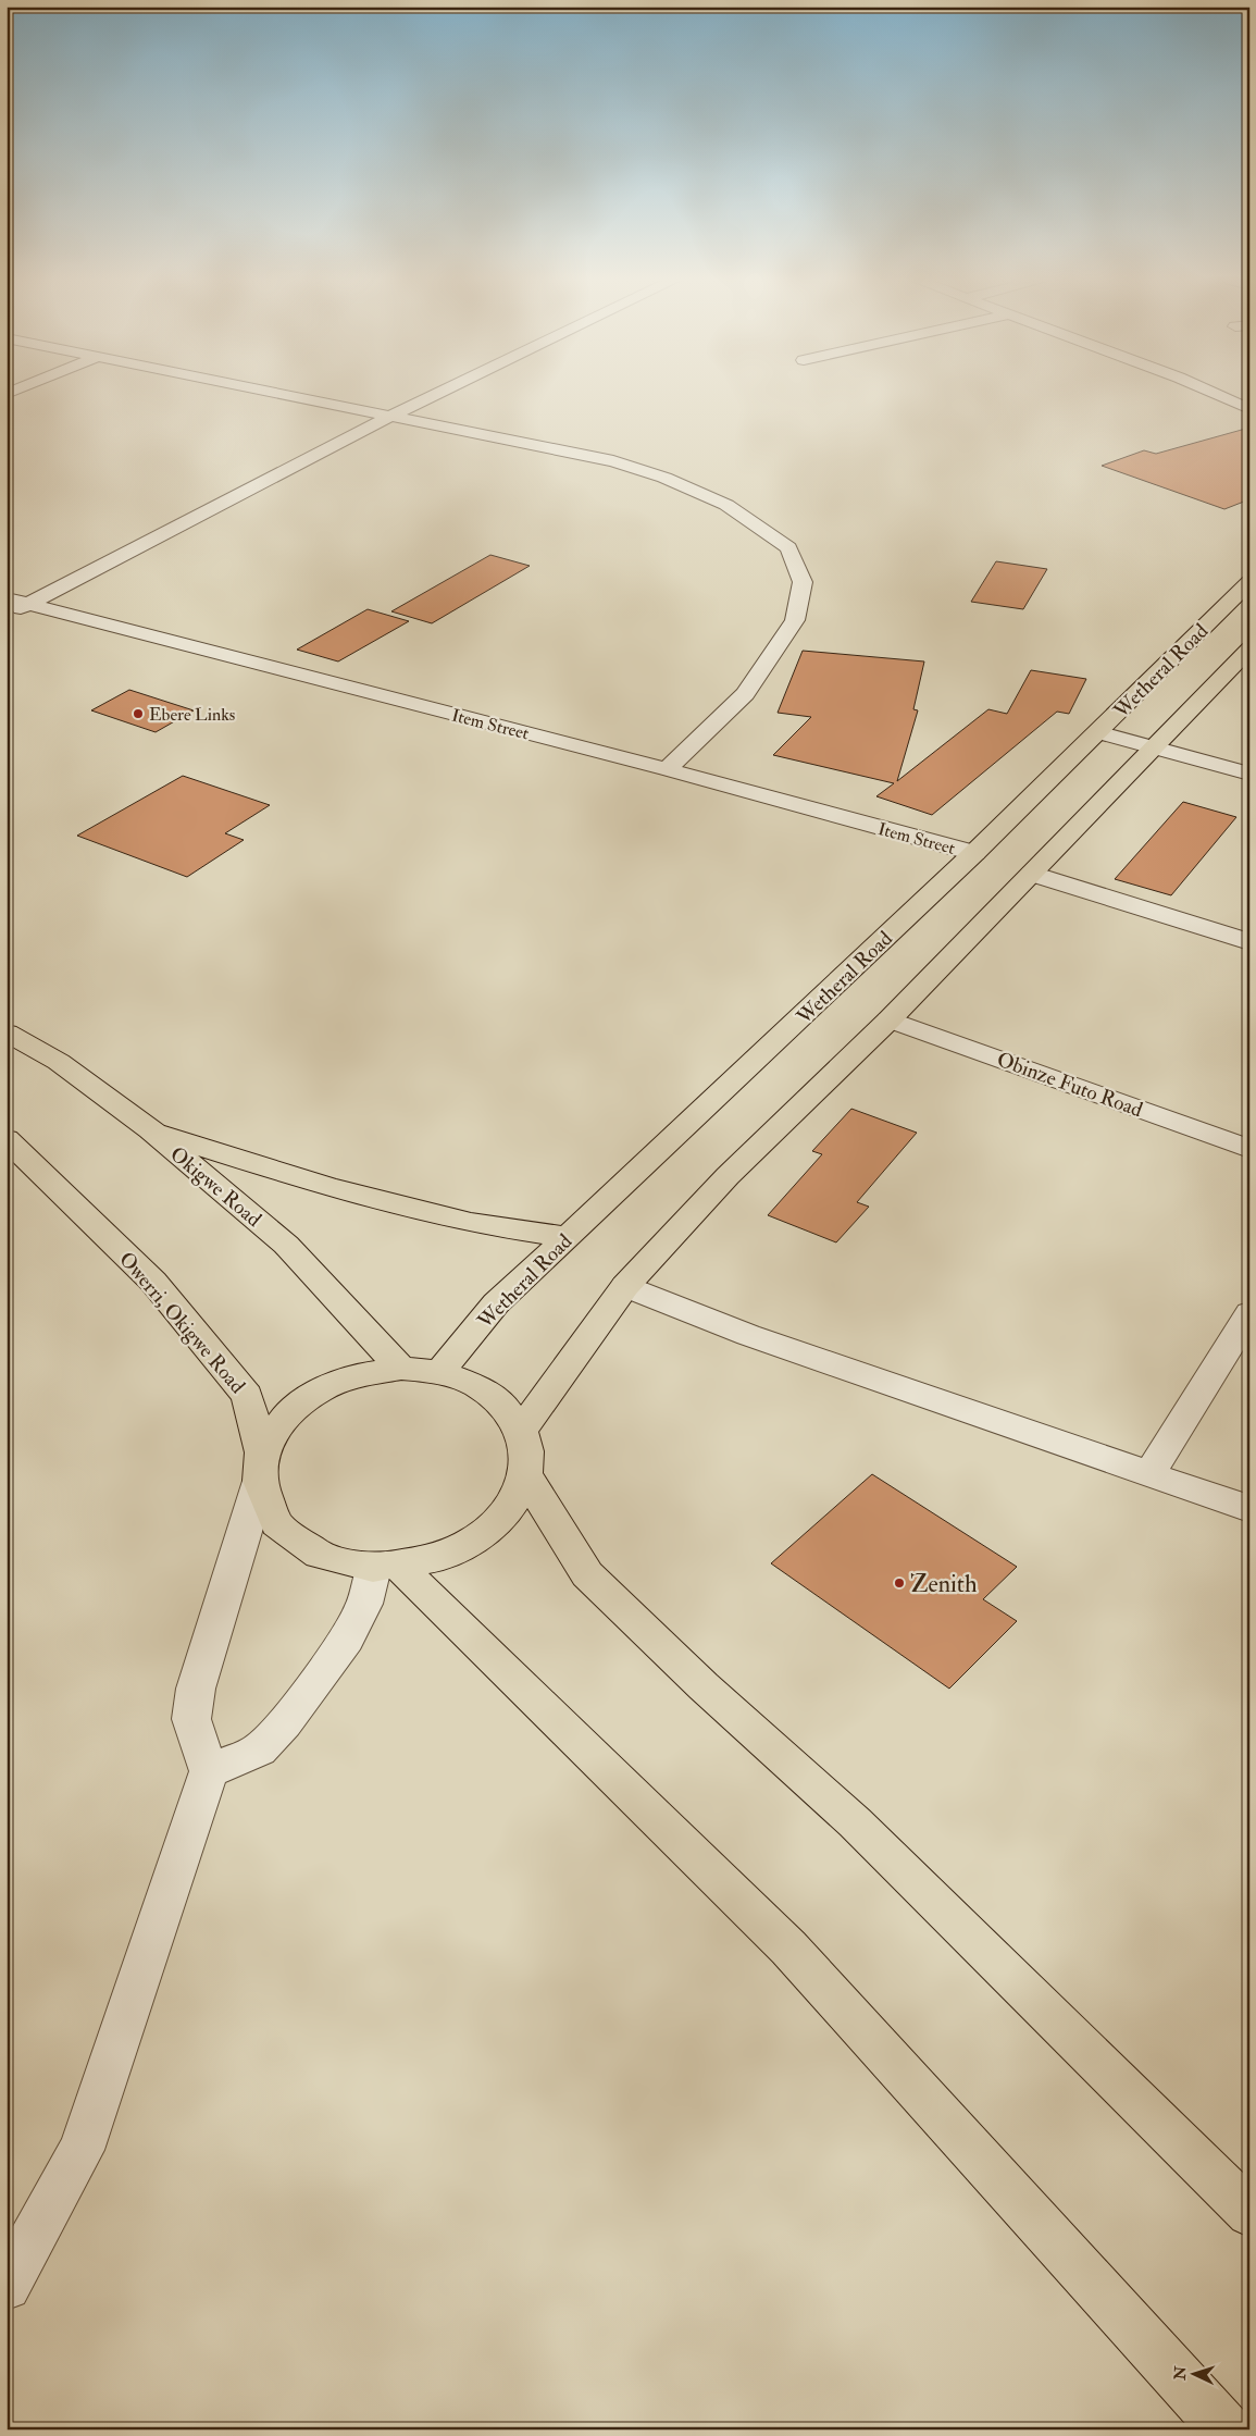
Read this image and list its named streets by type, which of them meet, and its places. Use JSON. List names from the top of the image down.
{
  "streets": {
    "main road": ["Wetheral Road", "Okigwe Road", "Owerri, Okigwe Road"],
    "street": ["Item Street", "Obinze Futo Road"]
  },
  "crossings": [
    ["Wetheral Road", "Item Street"]
  ],
  "places": ["Ebere Links", "Zenith"],
  "north": "left"
}
